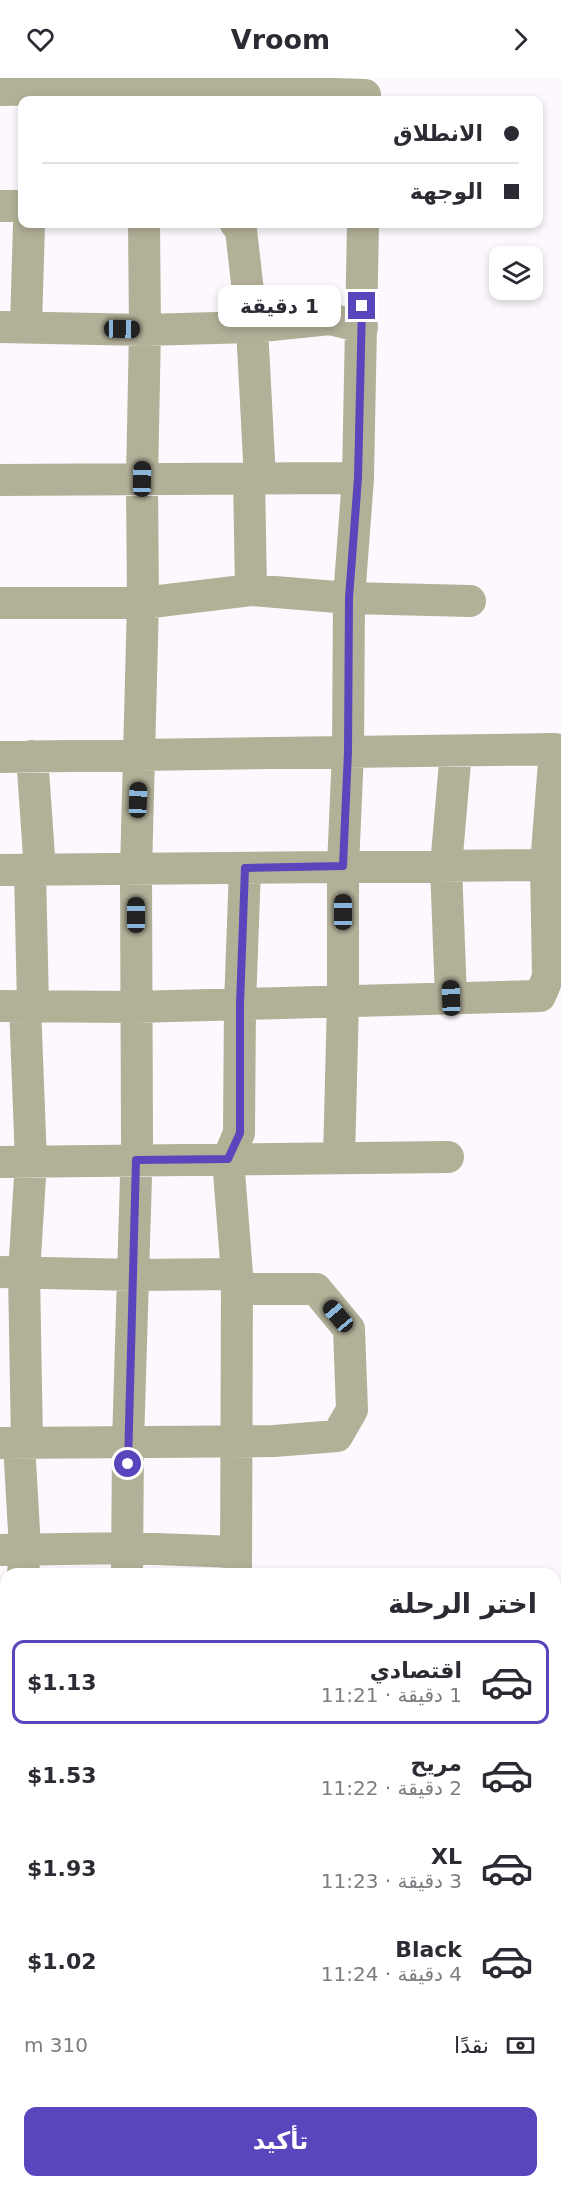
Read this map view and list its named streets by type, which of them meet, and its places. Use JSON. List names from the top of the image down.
{
  "page": {
    "header": "Vroom",
    "banner": ["الانطلاق", "الوجهة"],
    "bubble": "1 دقيقة",
    "heading": "اختر الرحلة",
    "list": [
      {
        "name": "اقتصادي",
        "note": "1 دقيقة · 11:21",
        "value": "$1.13"
      },
      {
        "name": "مريح",
        "note": "2 دقيقة · 11:22",
        "value": "$1.53"
      },
      {
        "name": "XL",
        "note": "3 دقيقة · 11:23",
        "value": "$1.93"
      },
      {
        "name": "Black",
        "note": "4 دقيقة · 11:24",
        "value": "$1.02"
      }
    ],
    "pay": ["نقدًا", "310 m"],
    "buttons": "تأكيد"
  }
}
